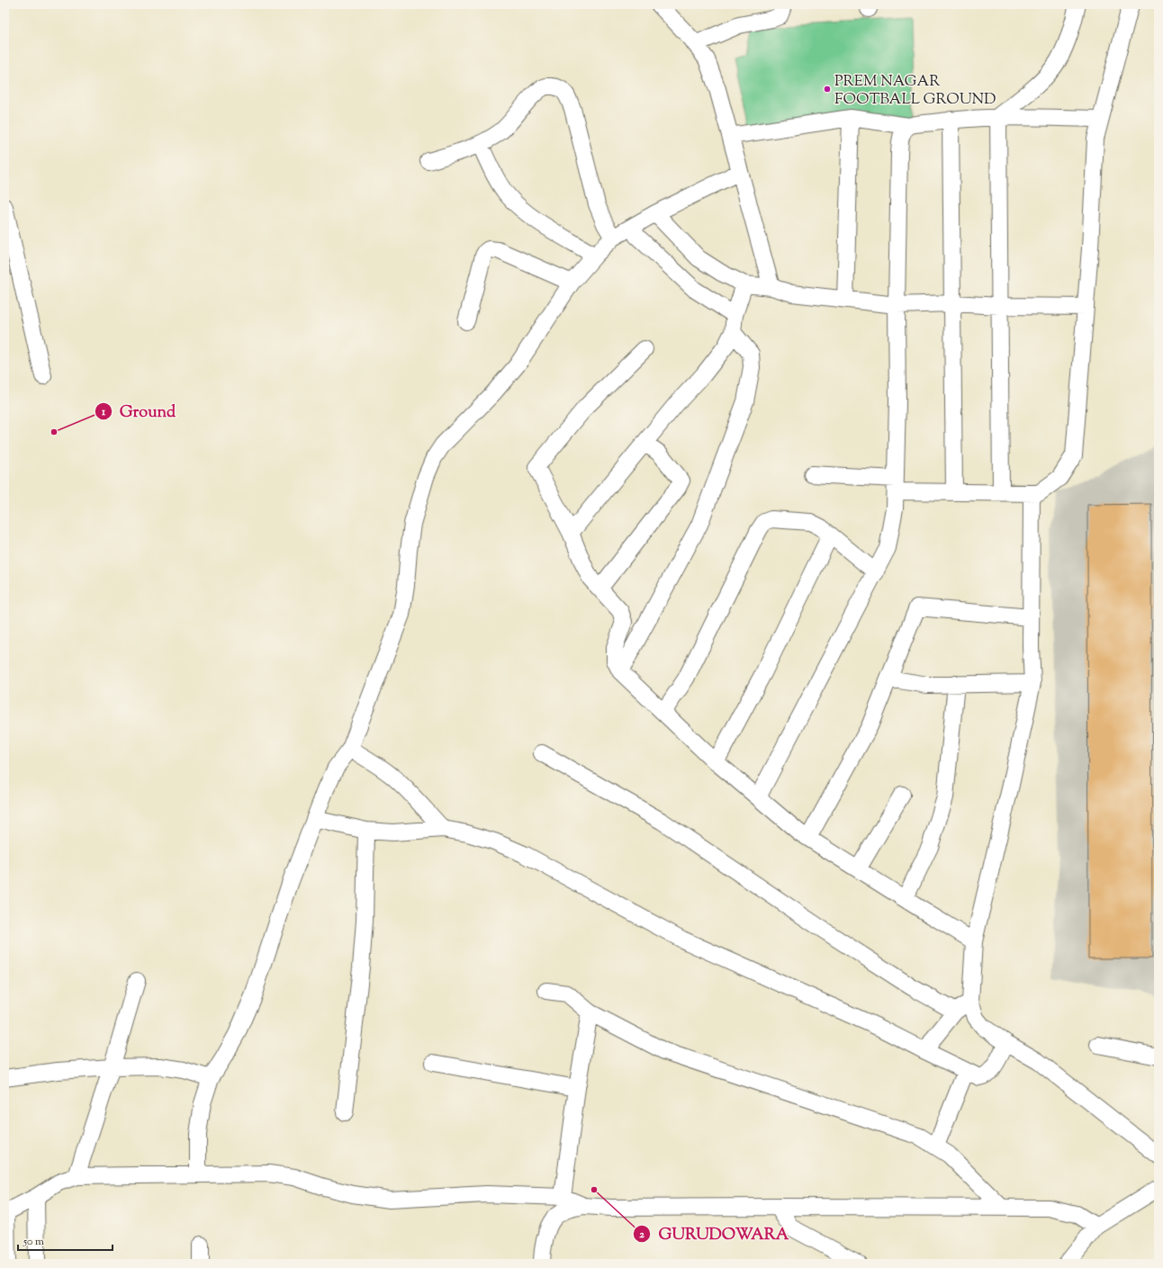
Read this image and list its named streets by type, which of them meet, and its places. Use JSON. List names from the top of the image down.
{
  "places": ["PREM NAGAR FOOTBALL GROUND", "Ground", "GURUDOWARA"],
  "scale_bar": "50 m"
}
